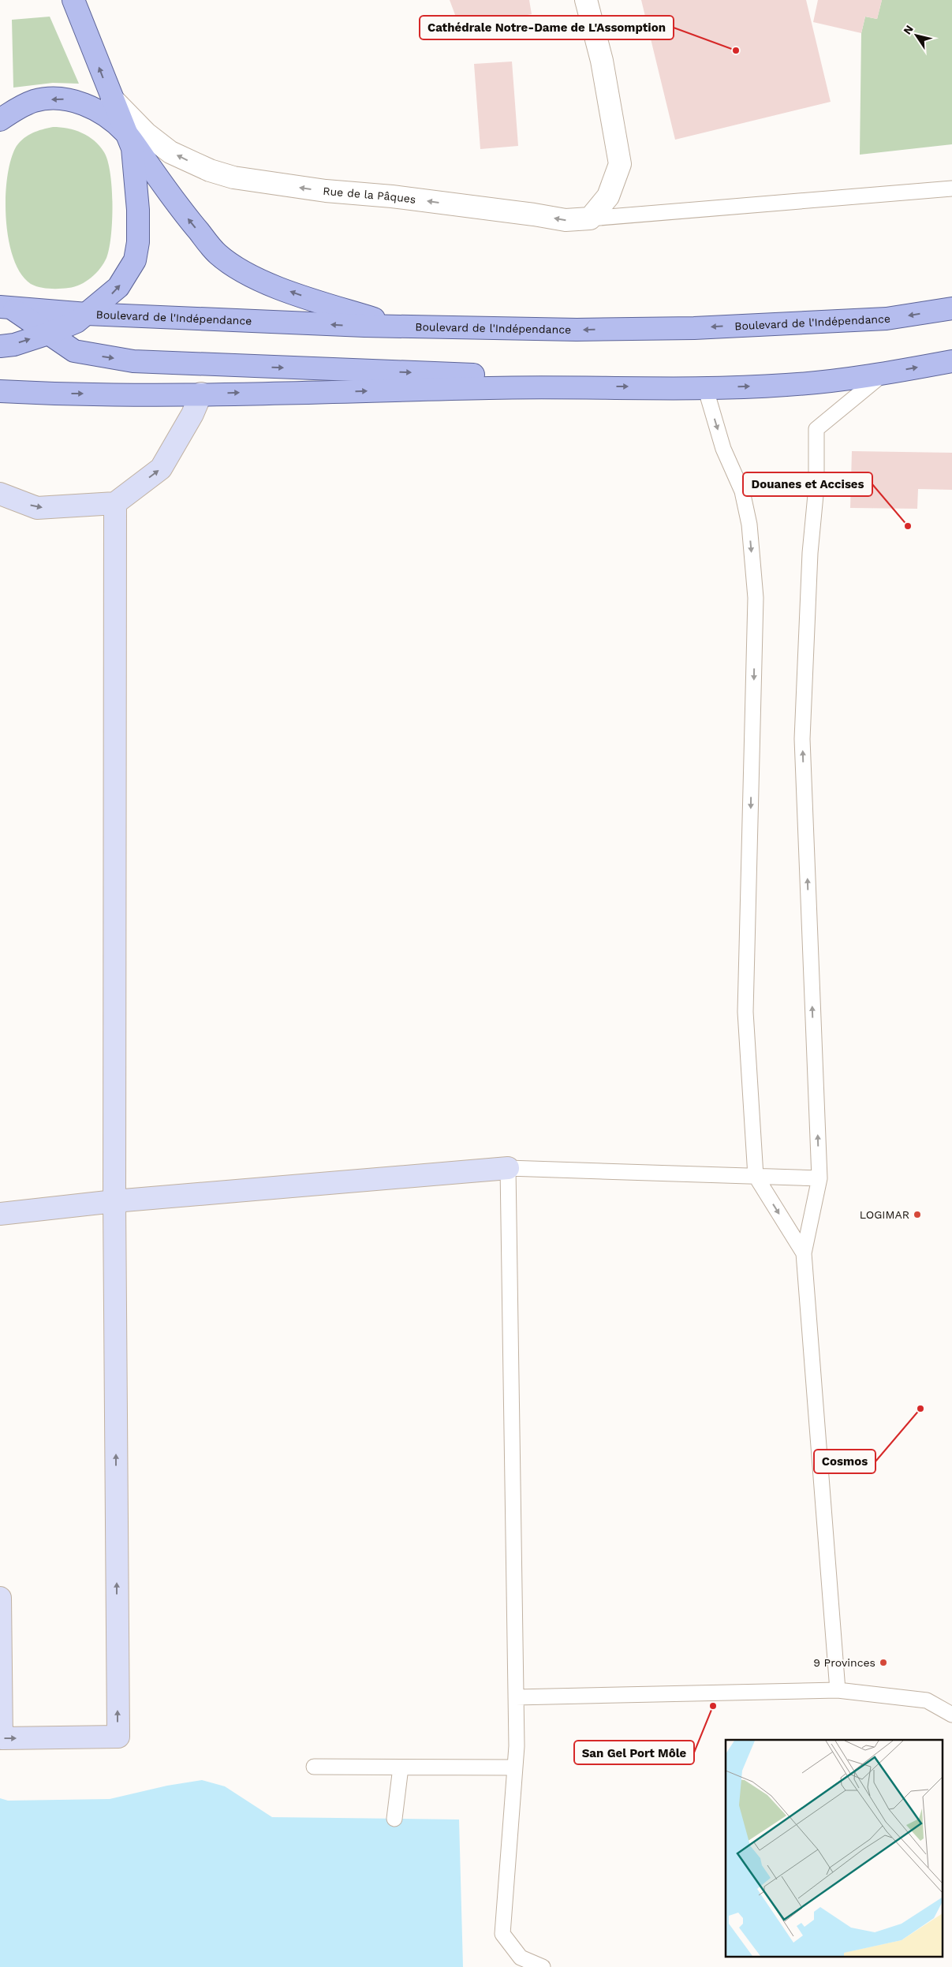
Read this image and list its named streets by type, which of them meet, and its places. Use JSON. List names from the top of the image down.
{
  "streets": {
    "main road": ["Boulevard de l'Indépendance"],
    "street": ["Rue de la Pâques"]
  },
  "one_way": ["Rue de la Pâques"],
  "places": [
    "Cathédrale Notre-Dame de L'Assomption",
    "Douanes et Accises",
    "LOGIMAR",
    "Cosmos",
    "9 Provinces",
    "San Gel Port Môle"
  ],
  "north": "top left"
}
